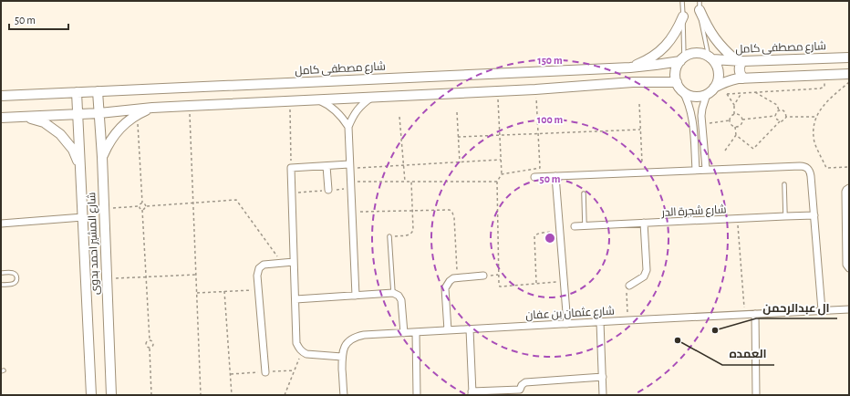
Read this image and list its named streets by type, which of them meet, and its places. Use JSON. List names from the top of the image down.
{
  "streets": {
    "street": [
      "شارع مصطفى كامل",
      "شارع شجرة الدر",
      "شارع المشير احمد بدوى",
      "شارع عثمان بن عفان"
    ]
  },
  "crossings": [
    ["شارع مصطفى كامل", "شارع المشير احمد بدوى"]
  ],
  "places": ["ال عبدالرحمن", "العمده"],
  "scale_bar": "50 m",
  "rings": ["150 m", "100 m", "50 m"]
}
